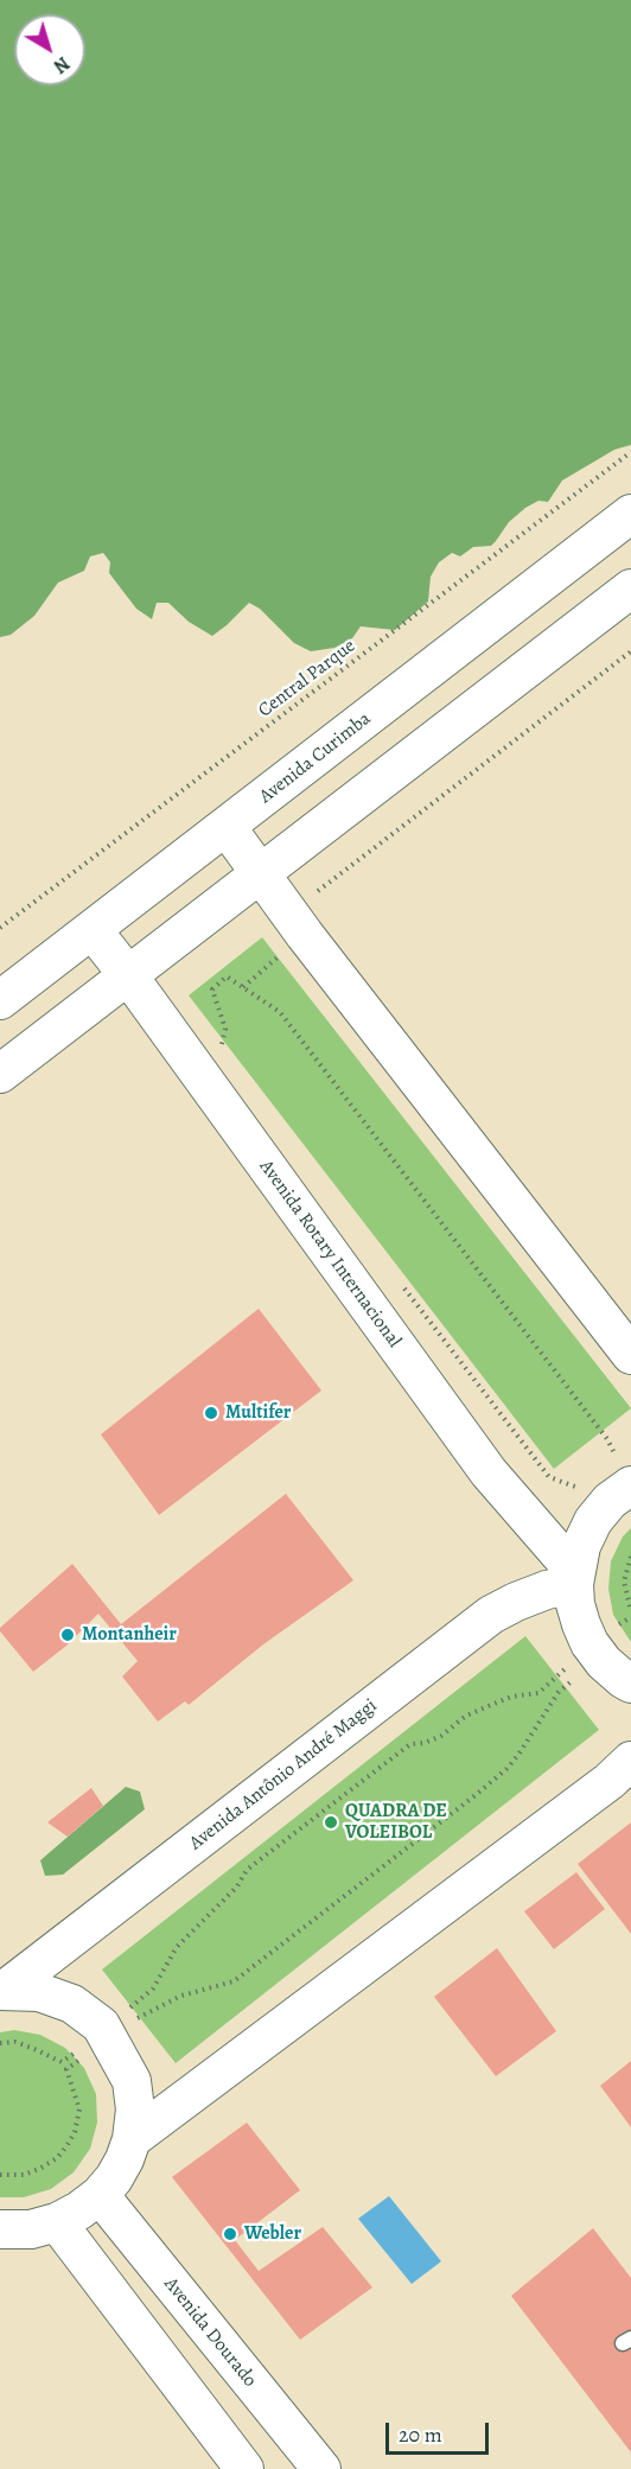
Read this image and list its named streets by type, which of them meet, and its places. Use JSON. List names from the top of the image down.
{
  "streets": {
    "street": [
      "Avenida Curimba",
      "Avenida Rotary Internacional",
      "Avenida Antônio André Maggi",
      "Avenida Dourado"
    ],
    "path": ["Central Parque"]
  },
  "crossings": [
    ["Avenida Curimba", "Avenida Rotary Internacional"],
    ["Avenida Rotary Internacional", "Avenida Antônio André Maggi"],
    ["Avenida Antônio André Maggi", "Avenida Dourado"]
  ],
  "places": [
    "Multifer",
    "Montanheir",
    "QUADRA DE VOLEIBOL",
    "Webler"
  ],
  "scale_bar": "20 m",
  "north": "bottom right"
}
